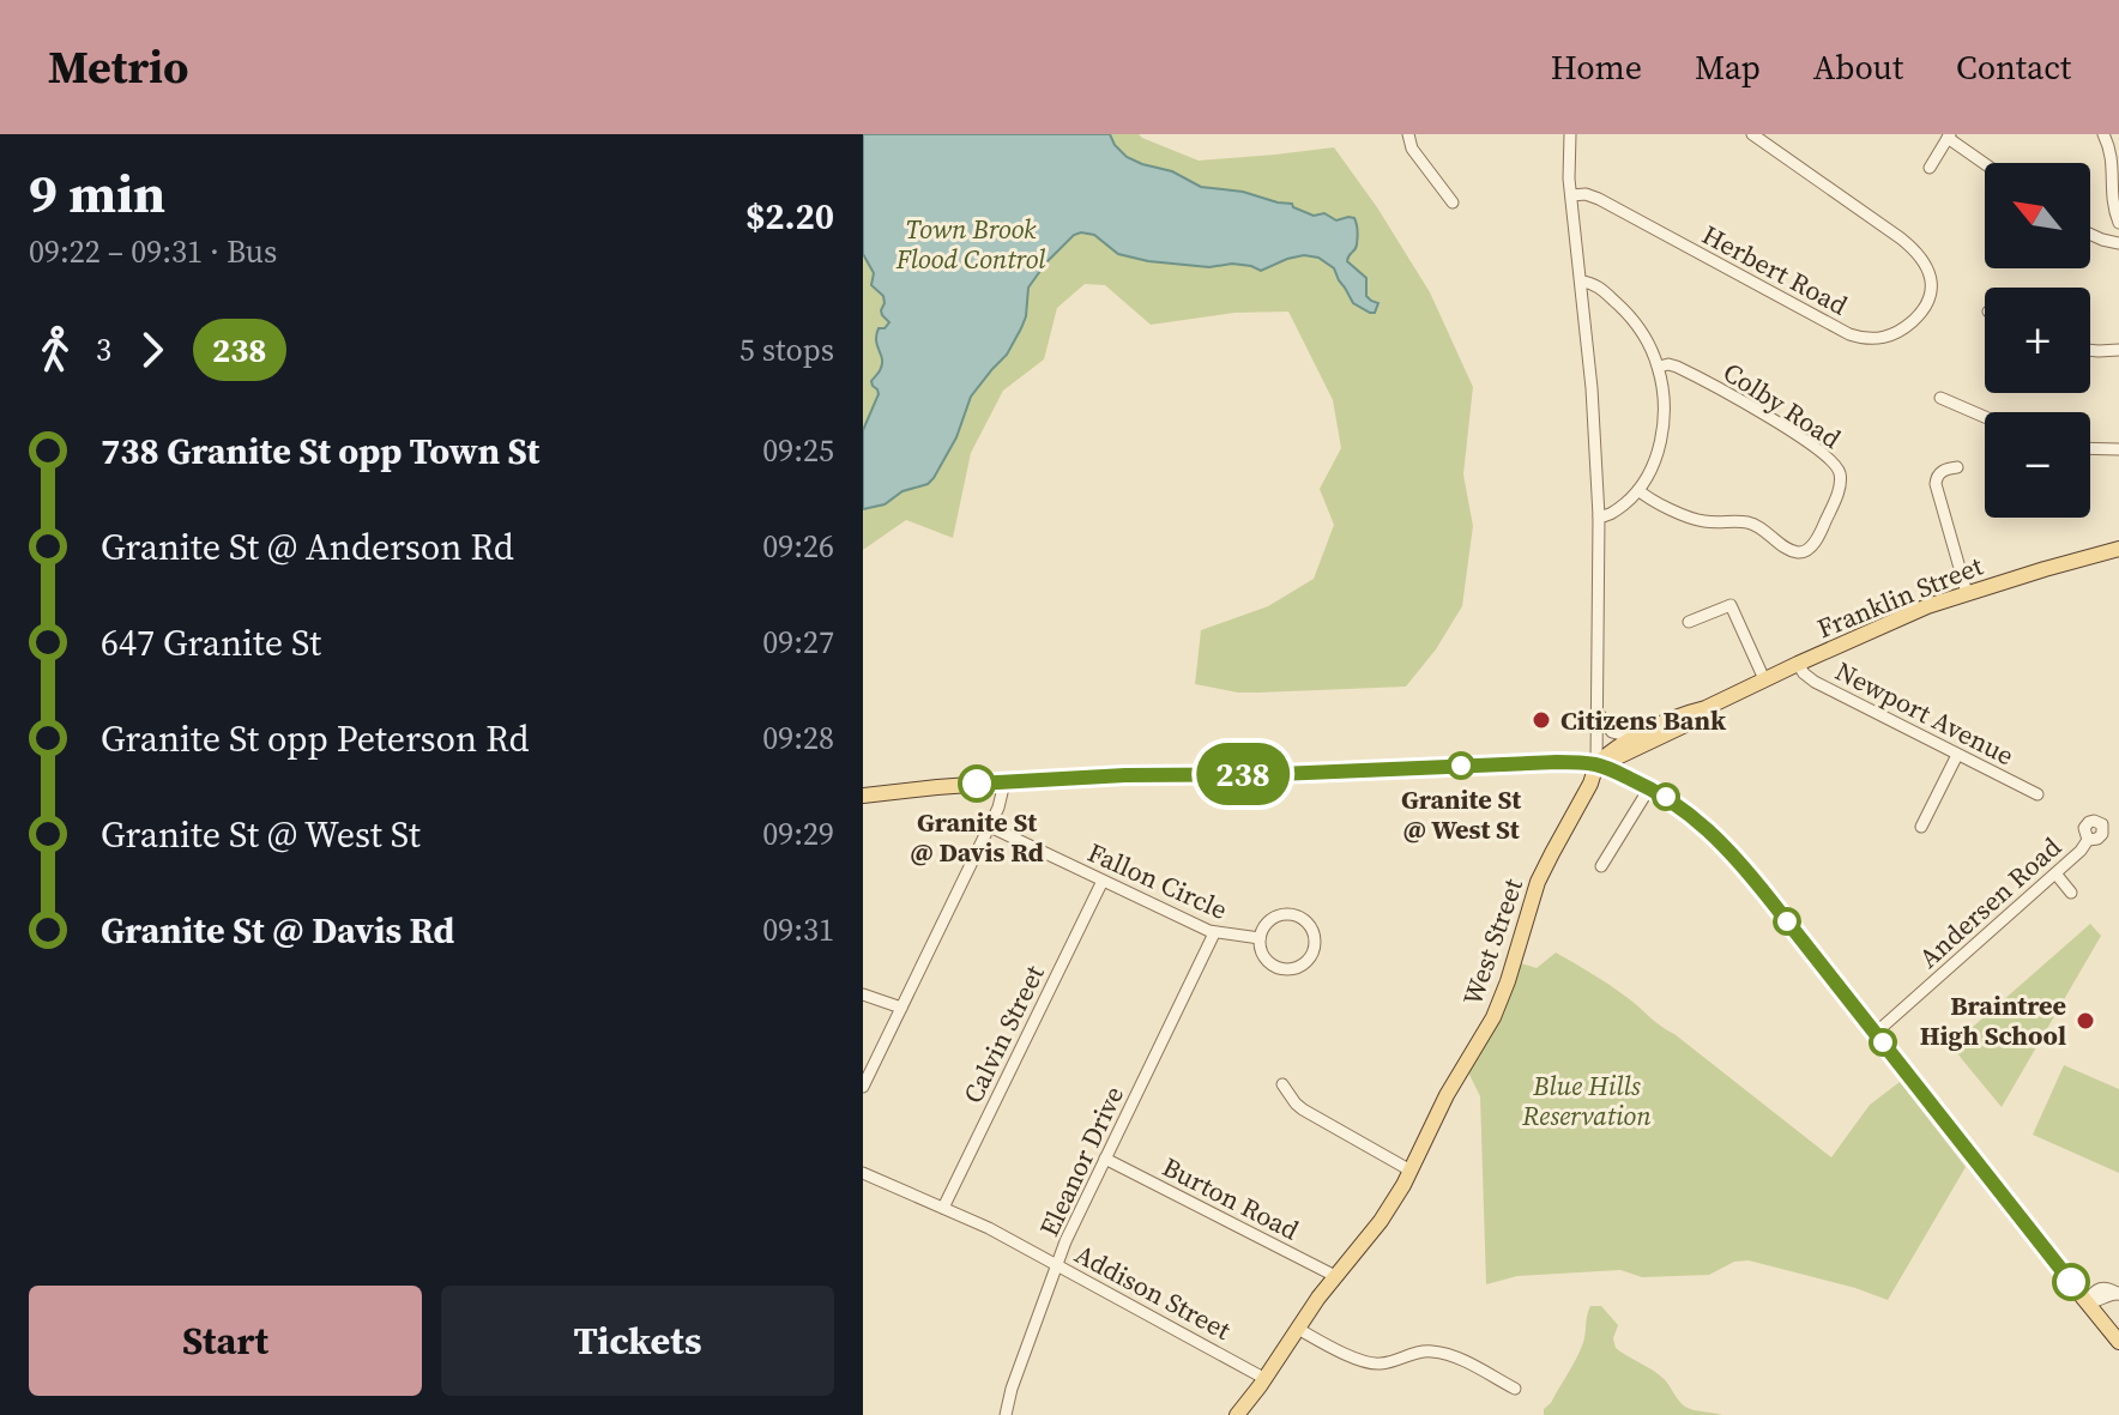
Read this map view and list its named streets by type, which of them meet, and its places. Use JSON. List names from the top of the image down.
{
  "streets": {
    "main road": ["Franklin Street", "West Street"],
    "street": [
      "Herbert Road",
      "Colby Road",
      "Newport Avenue",
      "Fallon Circle",
      "Andersen Road",
      "Calvin Street",
      "Eleanor Drive",
      "Burton Road",
      "Addison Street"
    ]
  },
  "crossings": [
    ["Herbert Road", "West Street"],
    ["Franklin Street", "Newport Avenue"],
    ["Franklin Street", "West Street"],
    ["Fallon Circle", "Calvin Street"],
    ["Fallon Circle", "Eleanor Drive"],
    ["West Street", "Burton Road"],
    ["West Street", "Addison Street"],
    ["Calvin Street", "Addison Street"],
    ["Eleanor Drive", "Burton Road"],
    ["Eleanor Drive", "Addison Street"]
  ],
  "parks": ["Town Brook Flood Control", "Blue Hills Reservation"],
  "places": [
    "Citizens Bank",
    "Granite St @ West St",
    "Granite St @ Davis Rd",
    "Braintree High School"
  ],
  "lines": ["bus line 238"],
  "north": "top left",
  "page": {
    "header": "Metrio",
    "nav": [
      "Home",
      "Map",
      "About",
      "Contact"
    ],
    "heading": ["9 min", "09:22 – 09:31 · Bus", "$2.20"],
    "on_map": "238",
    "map_buttons": ["+", "−"],
    "legs": ["3", "238", "5 stops"],
    "list": [
      {
        "name": "738 Granite St opp Town St",
        "value": "09:25"
      },
      {
        "name": "Granite St @ Anderson Rd",
        "value": "09:26"
      },
      {
        "name": "647 Granite St",
        "value": "09:27"
      },
      {
        "name": "Granite St opp Peterson Rd",
        "value": "09:28"
      },
      {
        "name": "Granite St @ West St",
        "value": "09:29"
      },
      {
        "name": "Granite St @ Davis Rd",
        "value": "09:31"
      }
    ],
    "buttons": ["Start", "Tickets"]
  }
}
